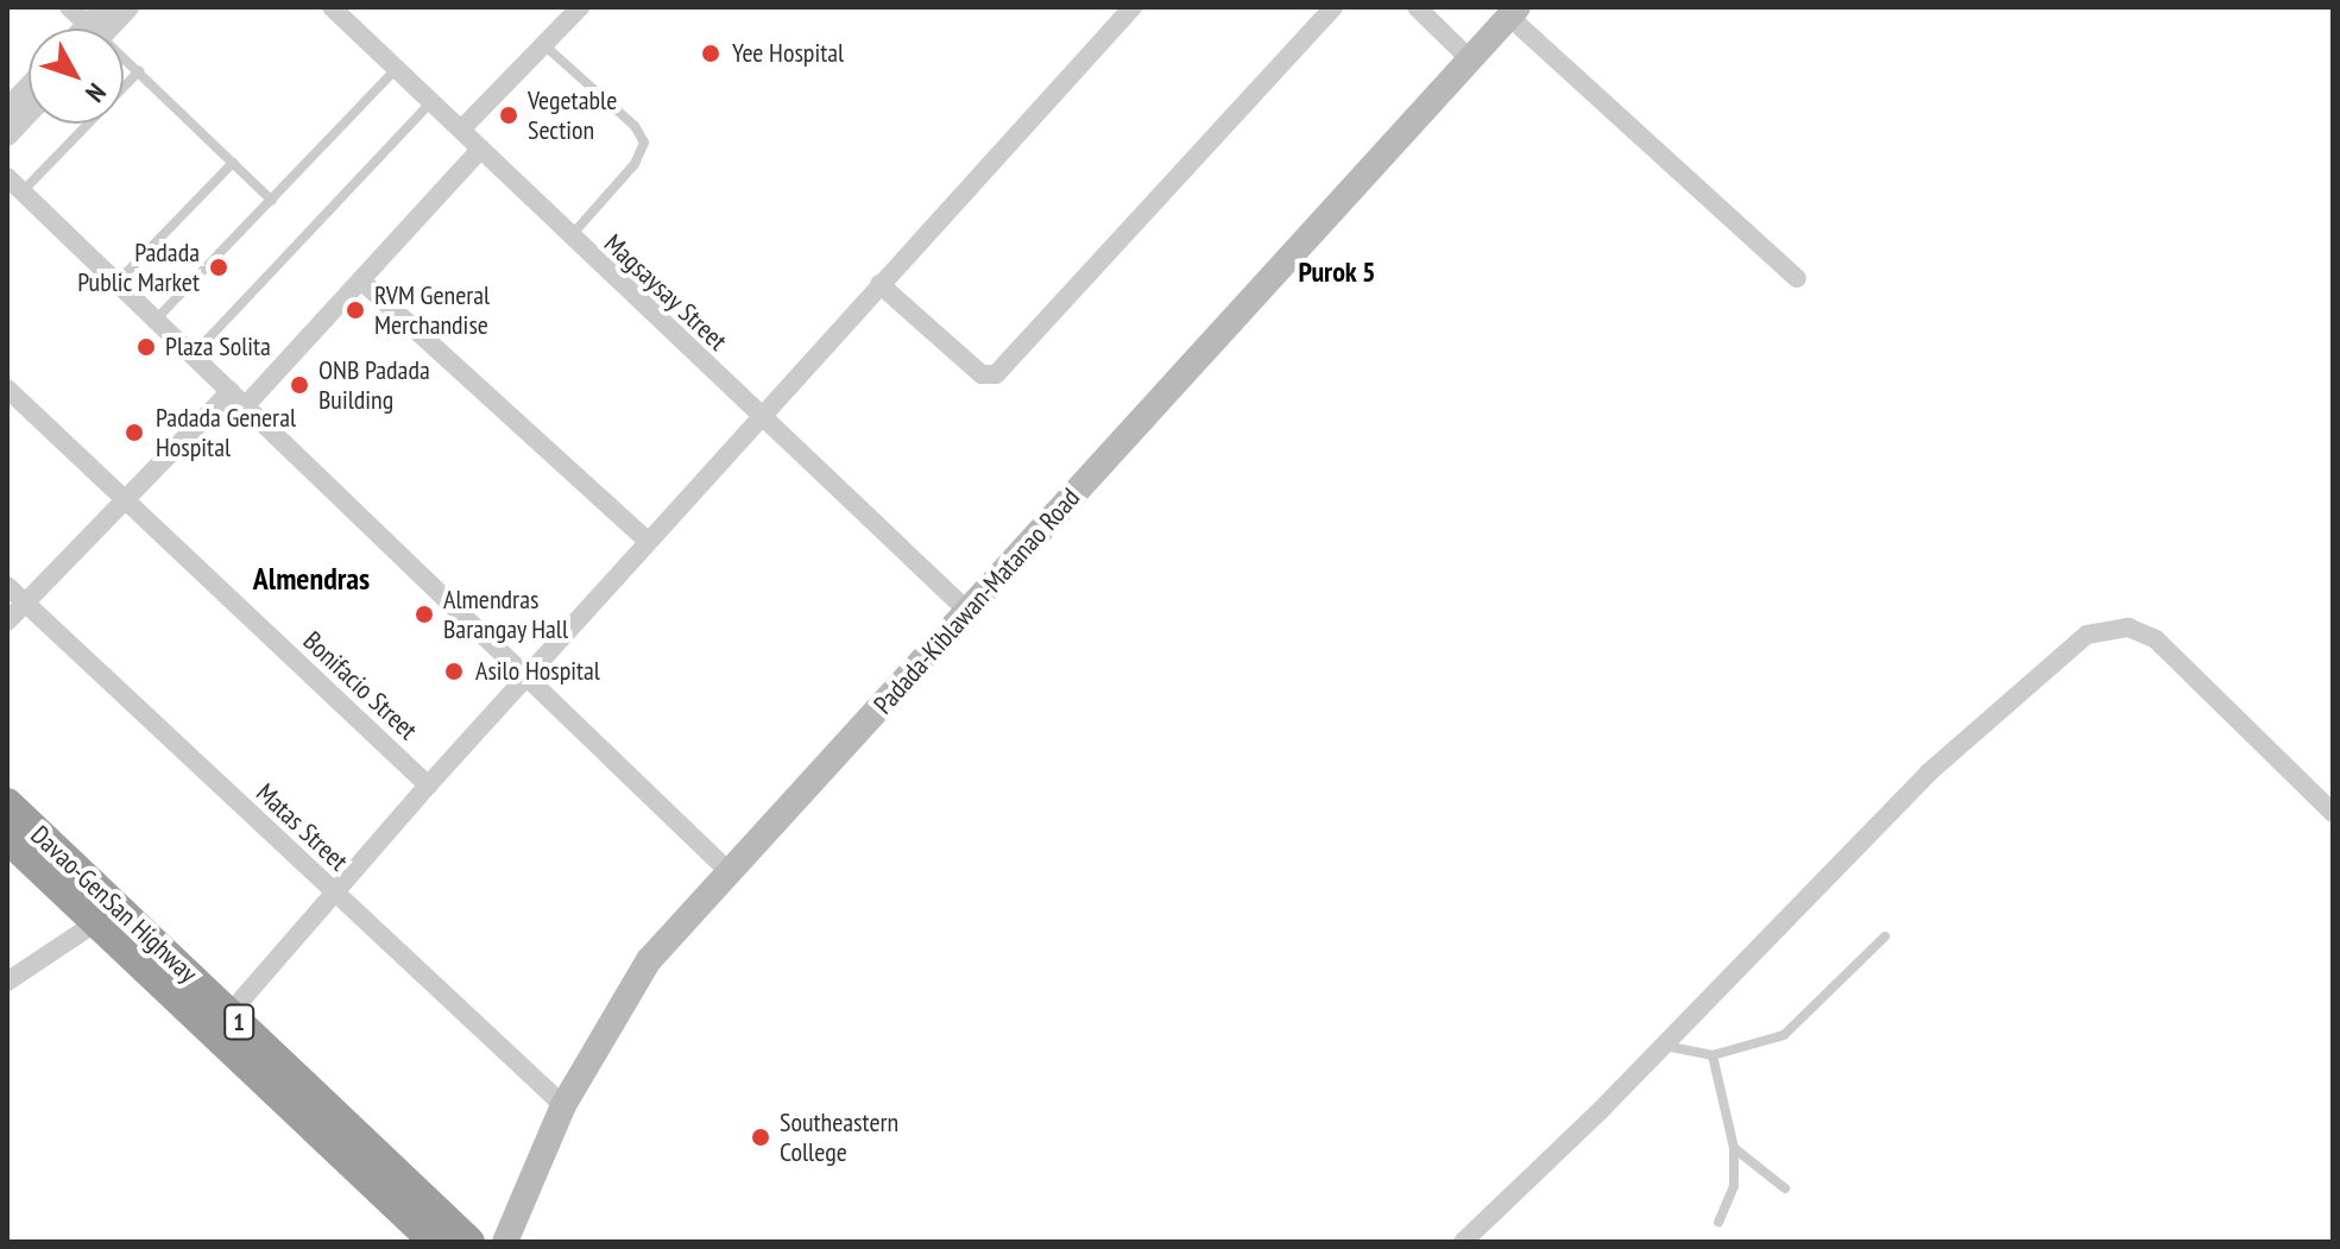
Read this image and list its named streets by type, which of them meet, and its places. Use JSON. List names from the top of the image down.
{
  "streets": {
    "highway": ["Davao-GenSan Highway", "1"],
    "main road": ["Padada-Kiblawan-Matanao Road"],
    "street": ["Magsaysay Street", "Bonifacio Street", "Matas Street"]
  },
  "crossings": [
    ["Magsaysay Street", "Padada-Kiblawan-Matanao Road"],
    ["Padada-Kiblawan-Matanao Road", "Matas Street"]
  ],
  "districts": ["Purok 5", "Almendras"],
  "places": [
    "Yee Hospital",
    "Vegetable Section",
    "Padada Public Market",
    "RVM General Merchandise",
    "Plaza Solita",
    "ONB Padada Building",
    "Padada General Hospital",
    "Almendras Barangay Hall",
    "Asilo Hospital",
    "Southeastern College"
  ],
  "north": "bottom right"
}
